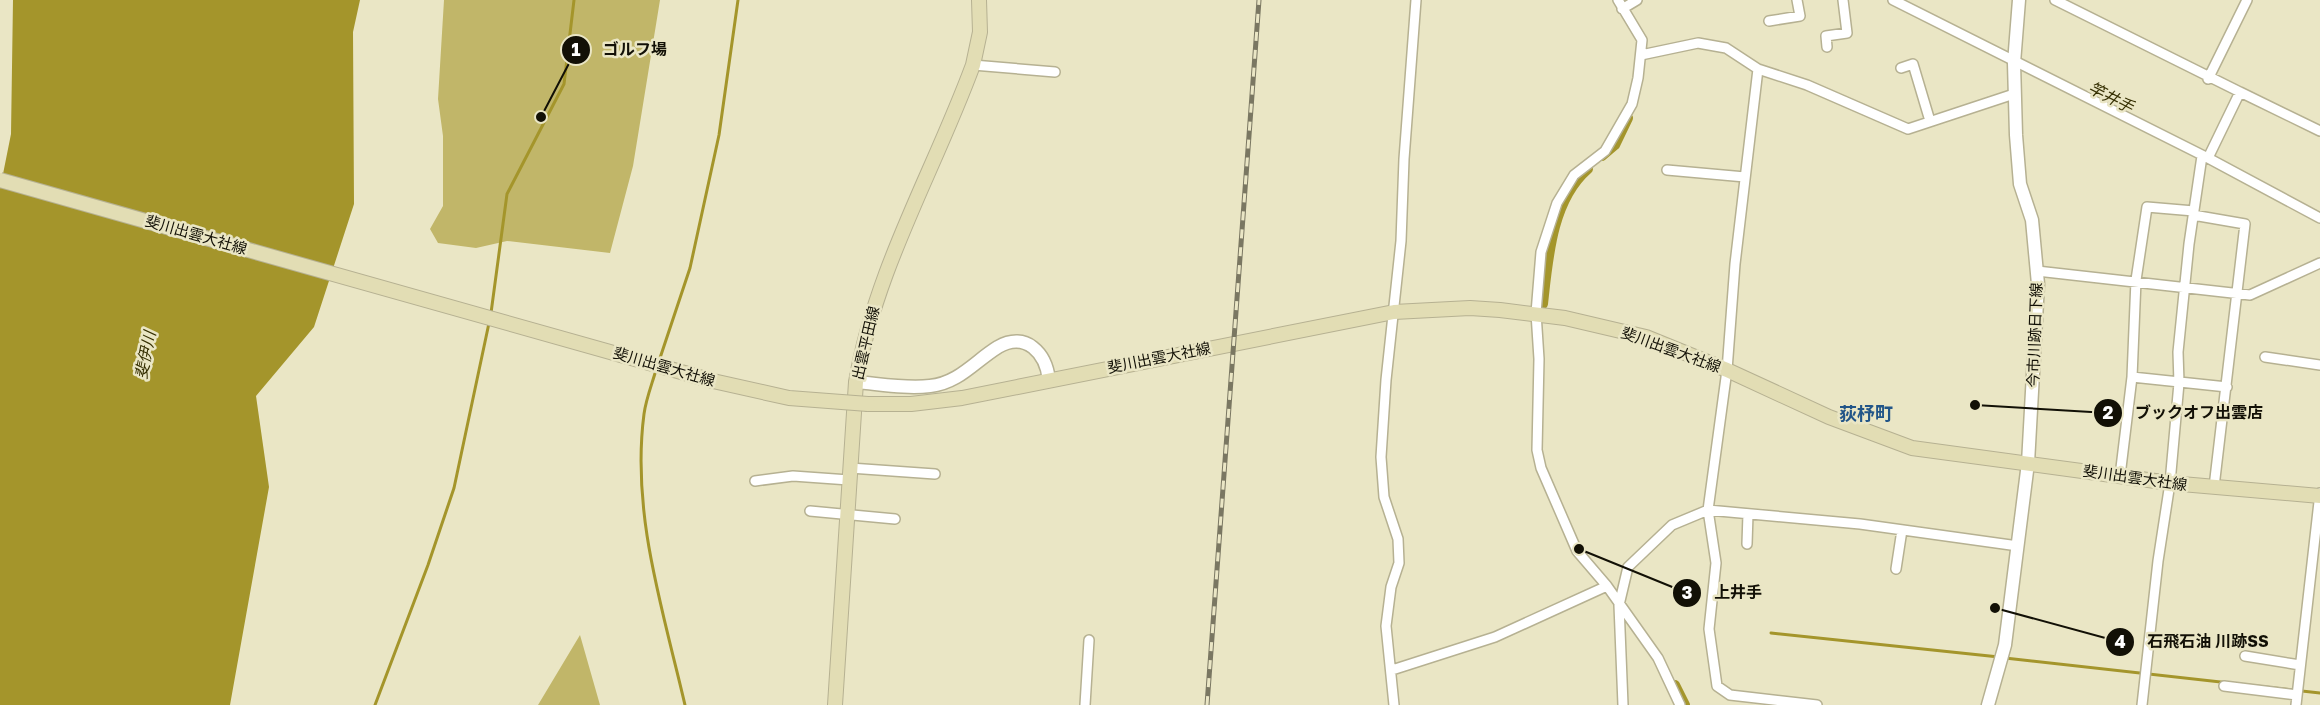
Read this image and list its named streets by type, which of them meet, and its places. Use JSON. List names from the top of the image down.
{
  "streets": {
    "main road": ["斐川出雲大社線", "出雲平田線"],
    "street": ["今市川跡日下線"]
  },
  "crossings": [
    ["斐川出雲大社線", "今市川跡日下線"]
  ],
  "districts": ["荻杼町"],
  "water": ["竿井手", "斐伊川"],
  "places": [
    "ゴルフ場",
    "ブックオフ出雲店",
    "上井手",
    "石飛石油 川跡SS"
  ]
}
